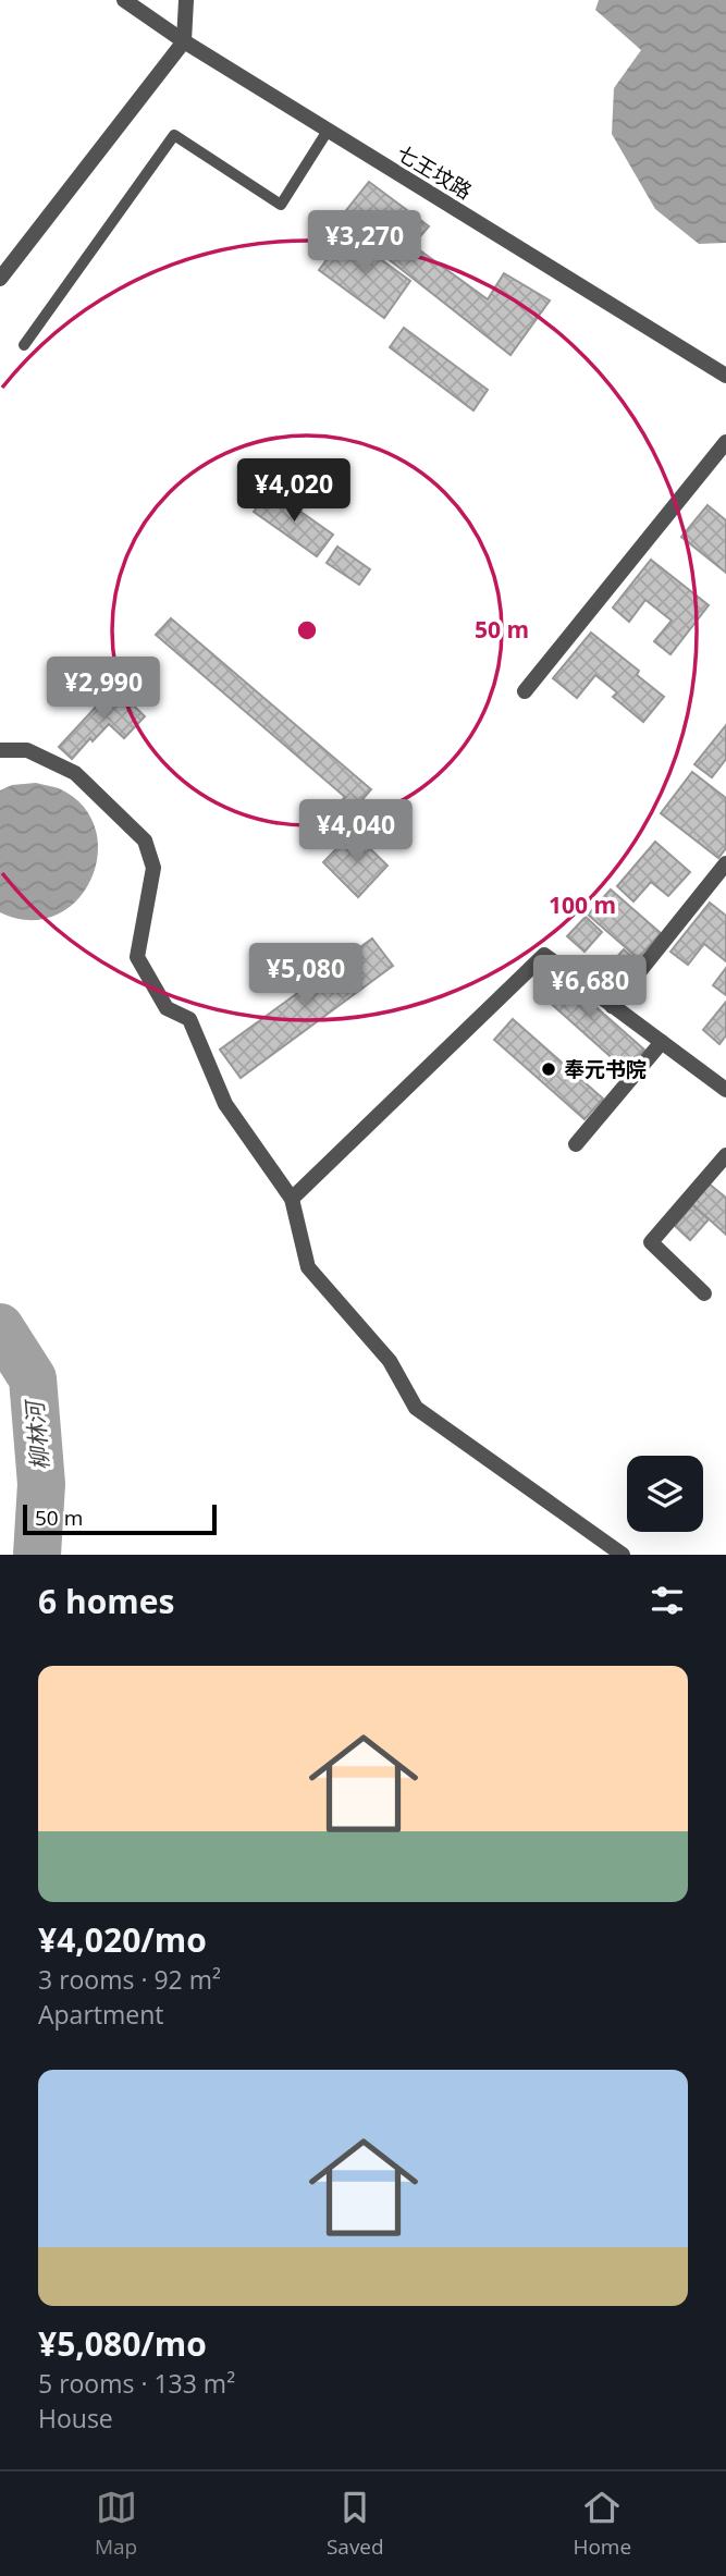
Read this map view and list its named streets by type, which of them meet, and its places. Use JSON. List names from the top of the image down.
{
  "streets": {
    "street": ["七王坟路"]
  },
  "water": ["柳林河"],
  "places": ["奉元书院"],
  "scale_bar": "50 m",
  "page": {
    "price": [
      "¥3,270",
      "¥4,020",
      "¥2,990",
      "¥4,040",
      "¥5,080",
      "¥6,680"
    ],
    "scale": "50 m",
    "heading": "6 homes",
    "list": [
      {
        "name": "¥4,020/mo",
        "note": "3 rooms · 92 m² · Apartment"
      },
      {
        "name": "¥5,080/mo",
        "note": "5 rooms · 133 m² · House"
      }
    ],
    "tabs": ["Map", "Saved", "Home"]
  },
  "rings": ["50 m", "100 m"]
}
